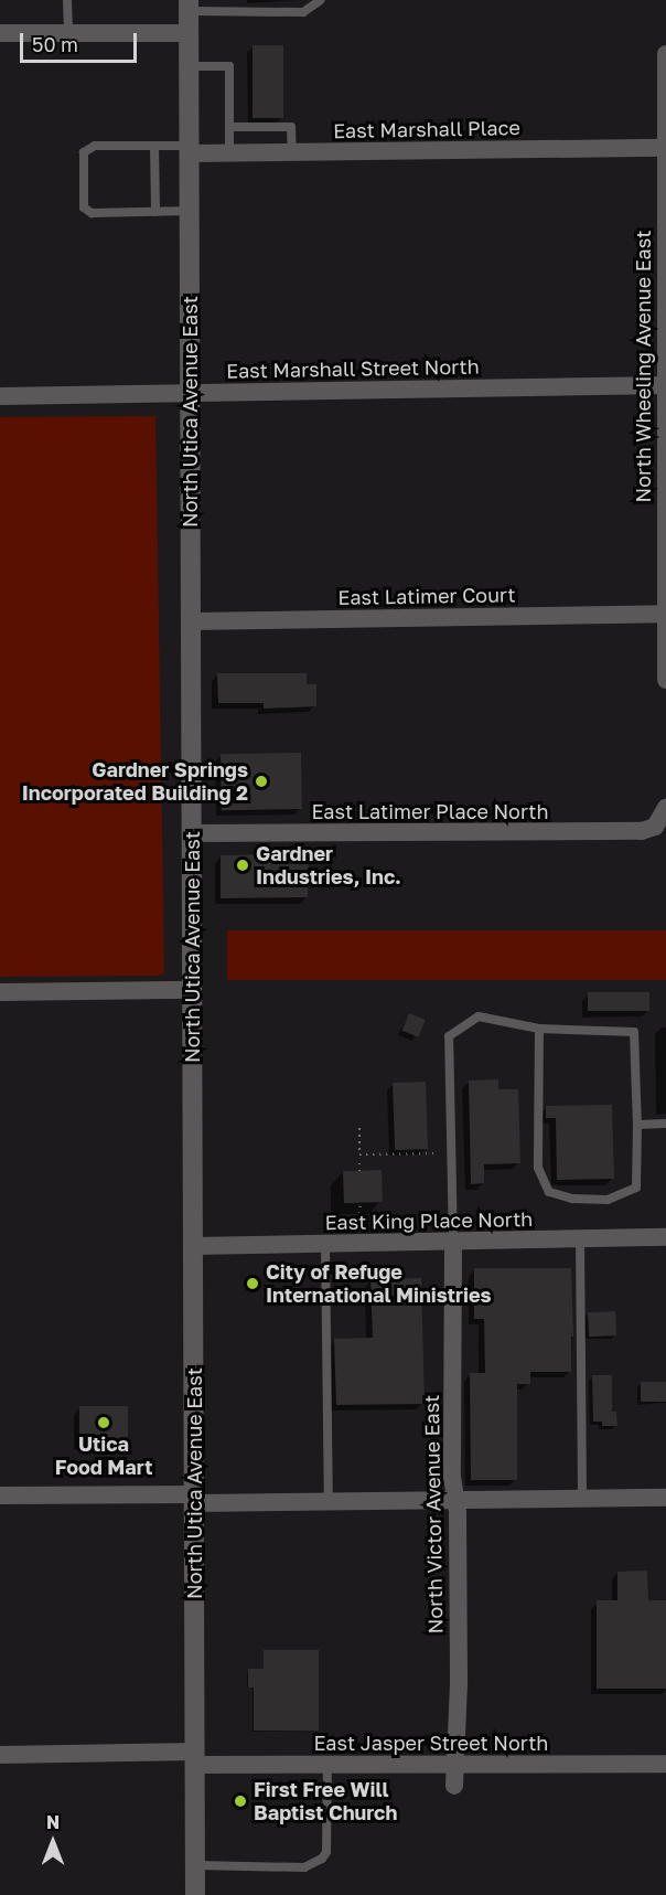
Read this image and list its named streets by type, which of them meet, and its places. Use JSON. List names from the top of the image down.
{
  "streets": {
    "main road": ["North Utica Avenue East"],
    "street": [
      "East Marshall Place",
      "North Wheeling Avenue East",
      "East Marshall Street North",
      "East Latimer Court",
      "East Latimer Place North",
      "East King Place North",
      "North Victor Avenue East",
      "East Jasper Street North"
    ]
  },
  "crossings": [
    ["East Marshall Place", "North Wheeling Avenue East"],
    ["East Marshall Place", "North Utica Avenue East"],
    ["North Wheeling Avenue East", "East Marshall Street North"],
    ["North Wheeling Avenue East", "East Latimer Court"],
    ["East Marshall Street North", "North Utica Avenue East"],
    ["North Utica Avenue East", "East Latimer Court"],
    ["North Utica Avenue East", "East Latimer Place North"],
    ["North Utica Avenue East", "East King Place North"],
    ["North Utica Avenue East", "East Jasper Street North"],
    ["East King Place North", "North Victor Avenue East"],
    ["North Victor Avenue East", "East Jasper Street North"]
  ],
  "places": [
    "Gardner Springs Incorporated Building 2",
    "Gardner Industries, Inc.",
    "City of Refuge International Ministries",
    "Utica Food Mart",
    "First Free Will Baptist Church"
  ],
  "scale_bar": "50 m",
  "north": "top"
}
